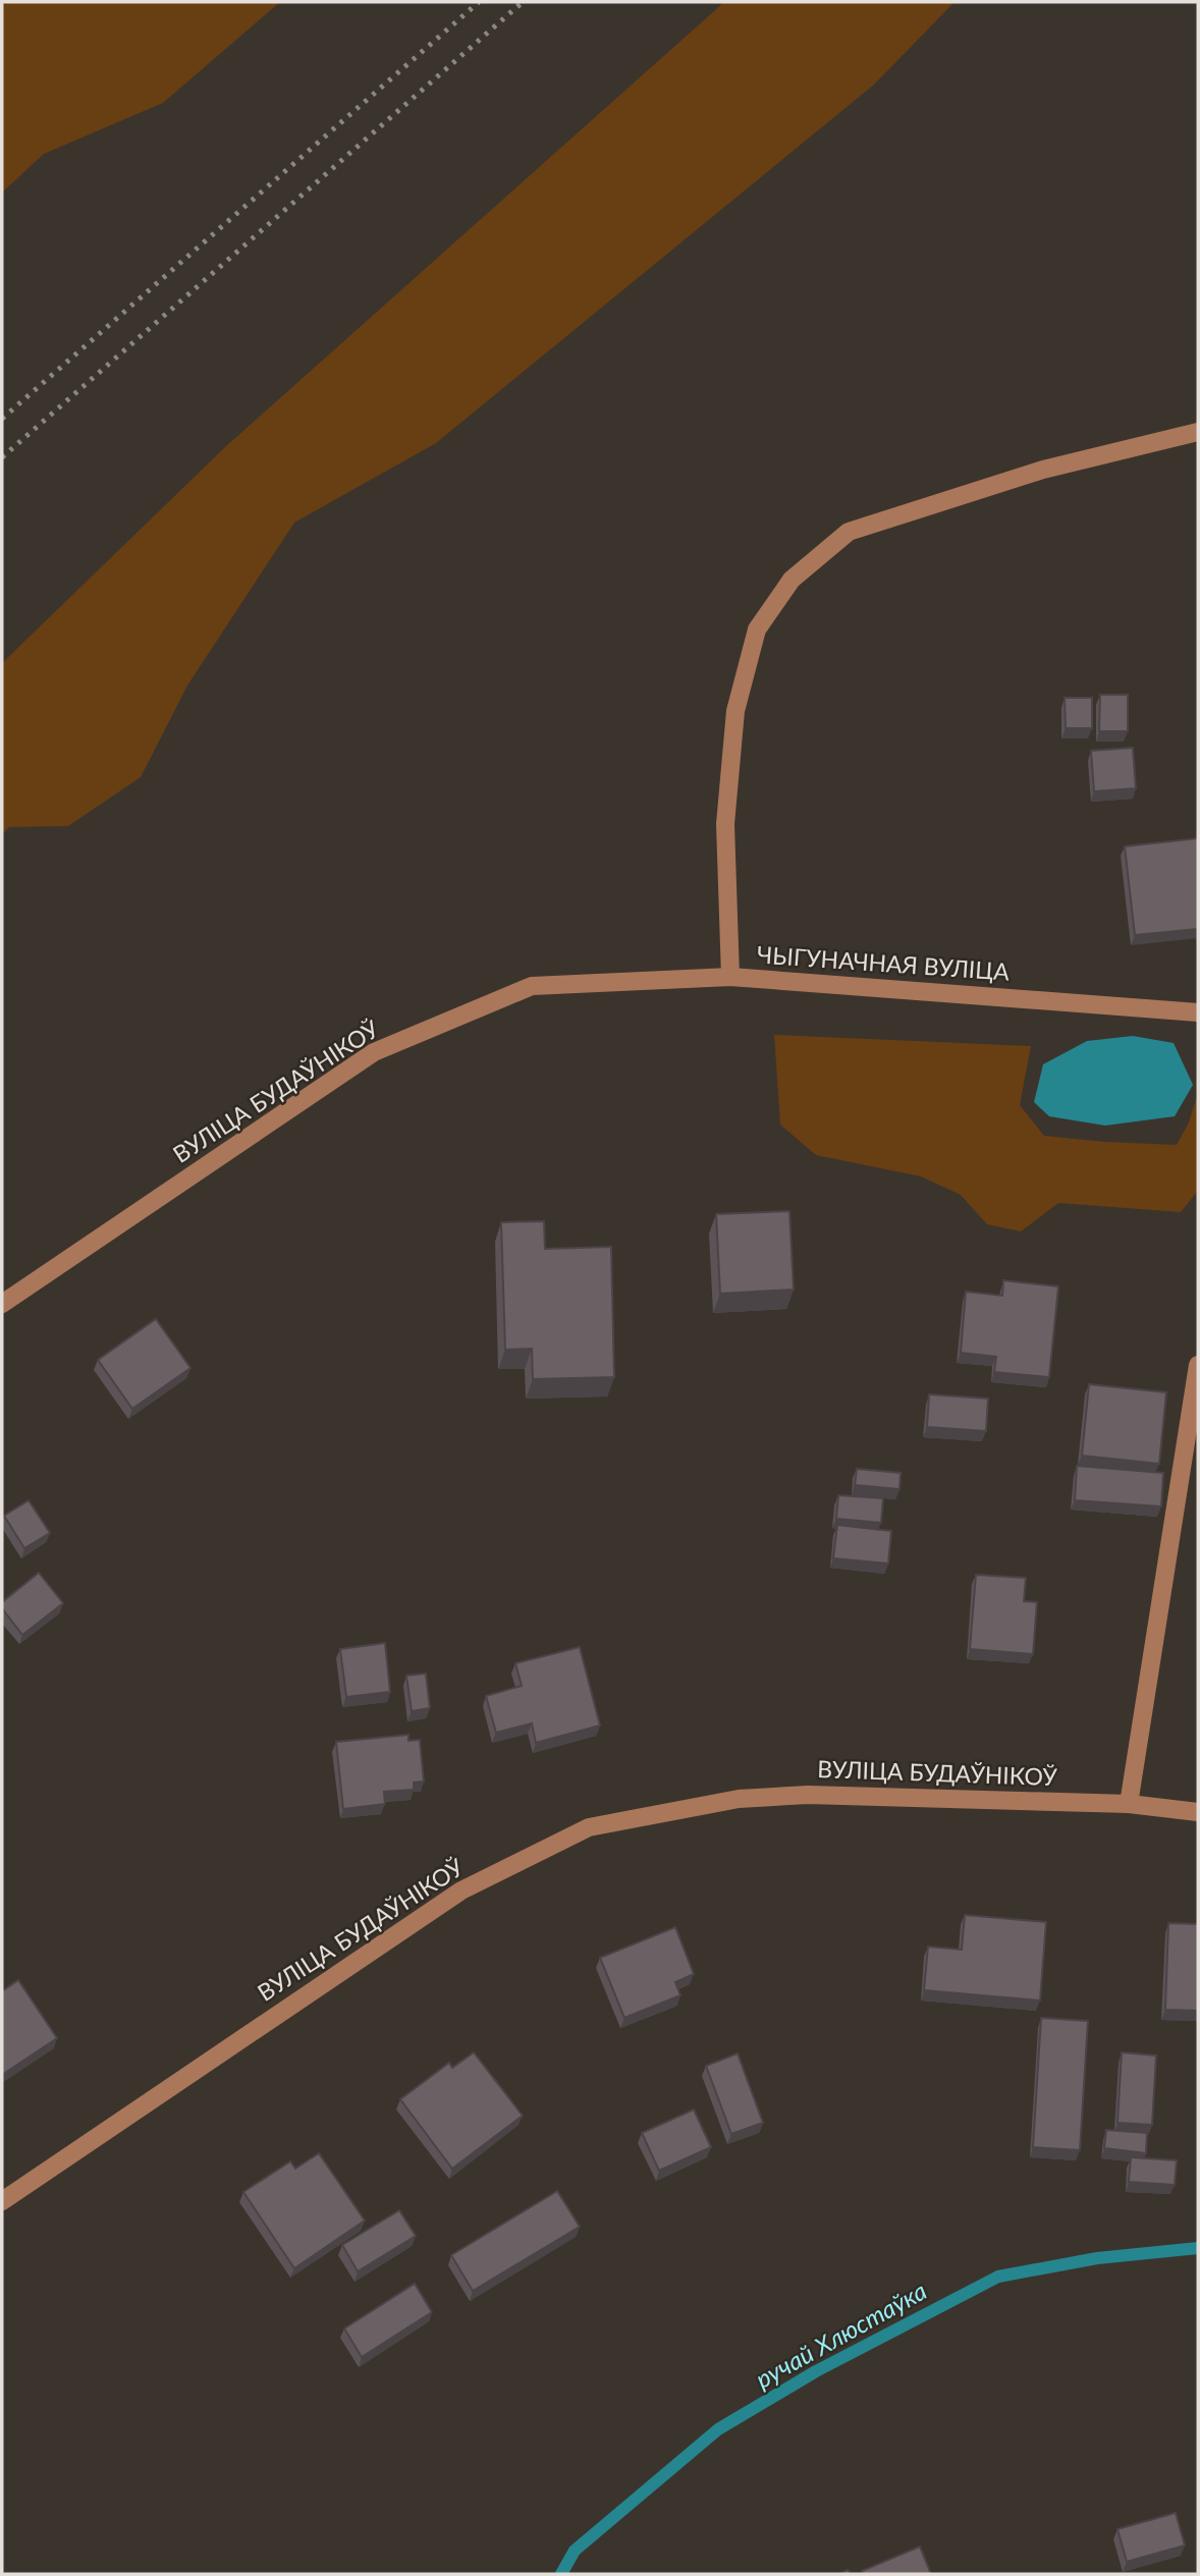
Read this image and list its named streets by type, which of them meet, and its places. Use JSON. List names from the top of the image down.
{
  "streets": {
    "street": ["ЧЫГУНАЧНАЯ ВУЛІЦА", "ВУЛІЦА БУДАЎНІКОЎ"]
  },
  "crossings": [
    ["ЧЫГУНАЧНАЯ ВУЛІЦА", "ВУЛІЦА БУДАЎНІКОЎ"]
  ],
  "water": ["ручай Хлюстаўка"]
}
